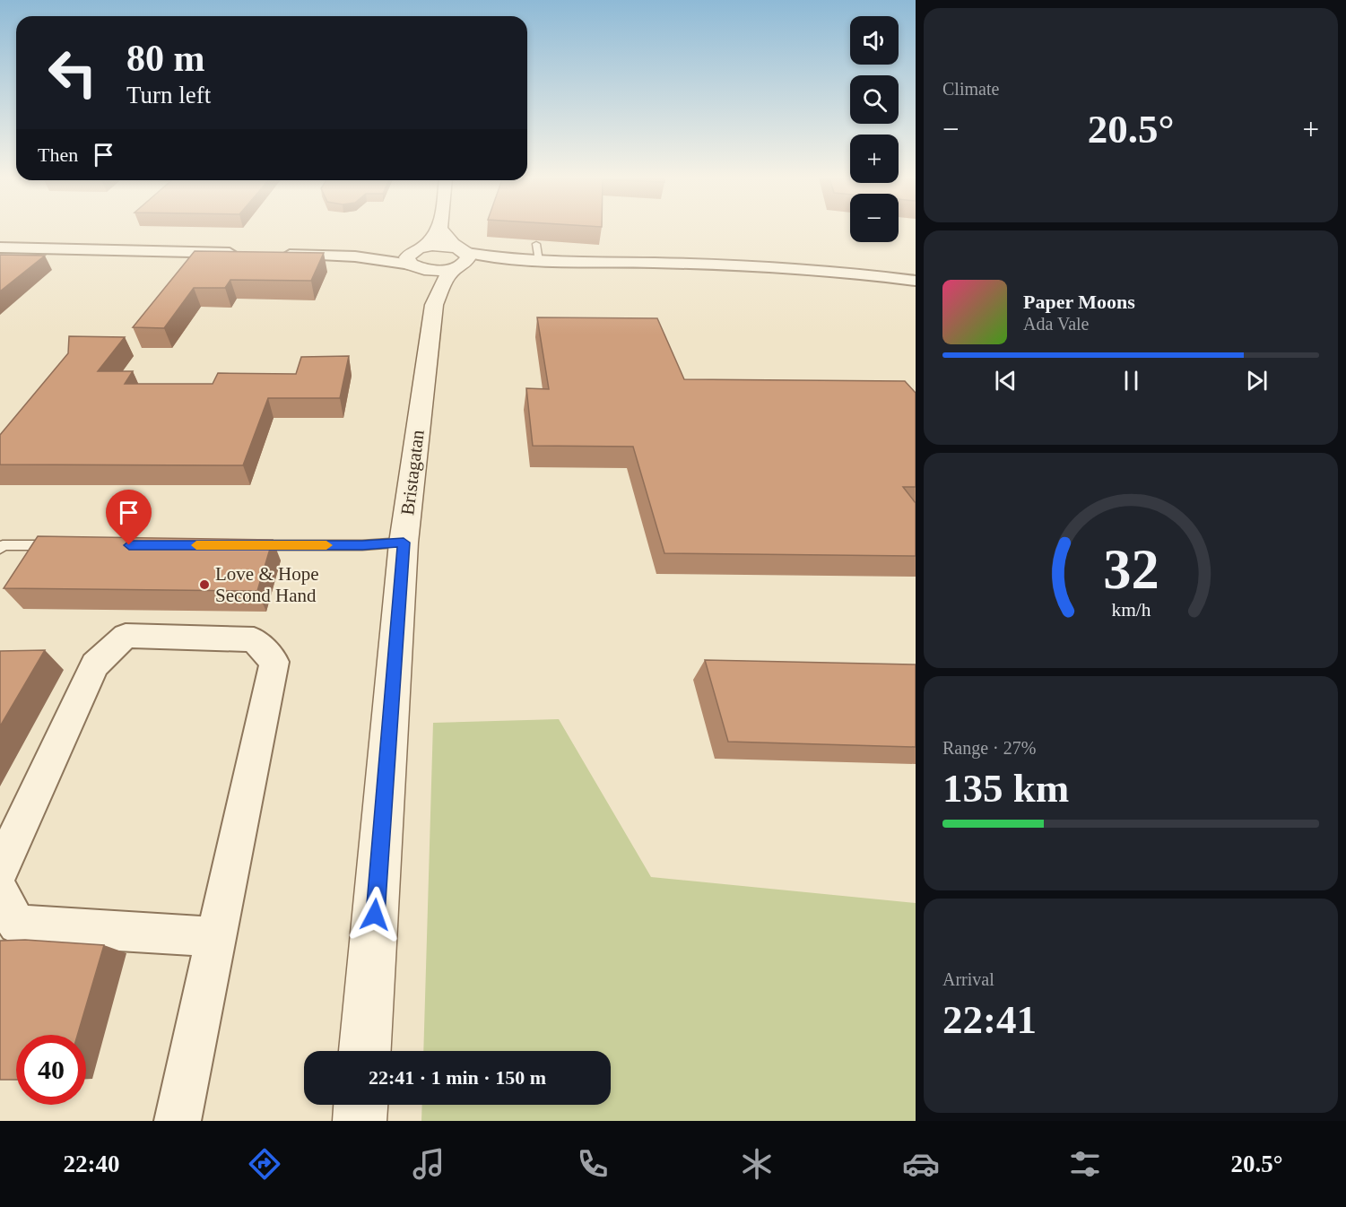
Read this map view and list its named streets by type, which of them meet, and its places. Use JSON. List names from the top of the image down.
{
  "streets": {
    "street": ["Bristagatan"]
  },
  "places": ["Love & Hope Second Hand"],
  "page": {
    "tile": [
      "Climate",
      ["Range · 27%", "135 km"],
      ["Arrival", "22:41"]
    ],
    "map_buttons": ["+", "−"],
    "turn": ["80 m", "Turn left"],
    "heat": ["−", "20.5°", "+"],
    "then": "Then",
    "song": ["Paper Moons", "Ada Vale"],
    "limit": "40",
    "trip": "22:41 · 1 min · 150 m",
    "tabs": ["22:40", "20.5°"],
    "gauge": ["32", "km/h"]
  }
}
